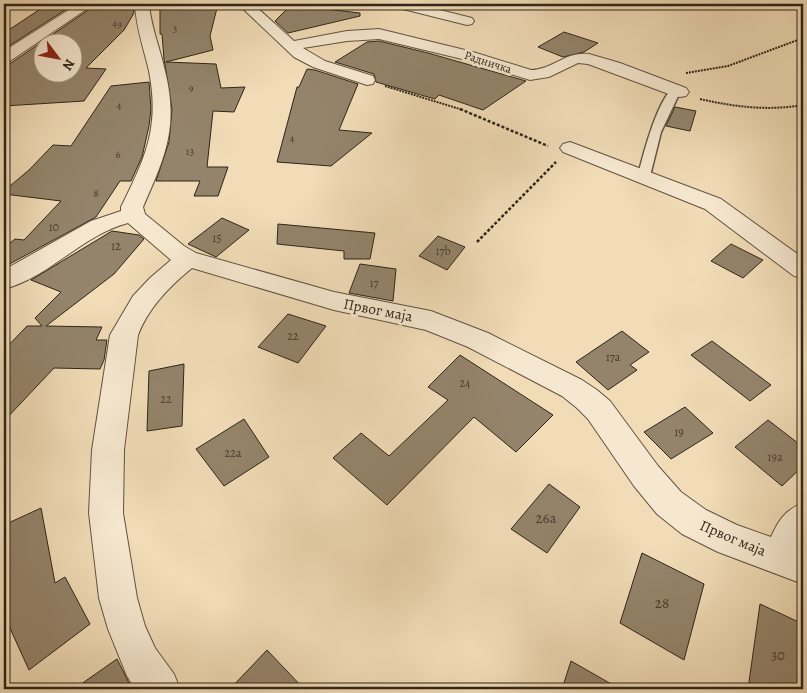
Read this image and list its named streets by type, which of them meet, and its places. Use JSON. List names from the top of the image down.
{
  "streets": {
    "street": ["Радничка", "Првог маја"]
  },
  "house_numbers": [
    "49",
    "3",
    "9",
    "4",
    "4",
    "13",
    "6",
    "8",
    "10",
    "15",
    "12",
    "17b",
    "17",
    "22",
    "17a",
    "24",
    "22",
    "19",
    "22a",
    "19a",
    "26a",
    "28",
    "30"
  ],
  "north": "bottom right"
}
